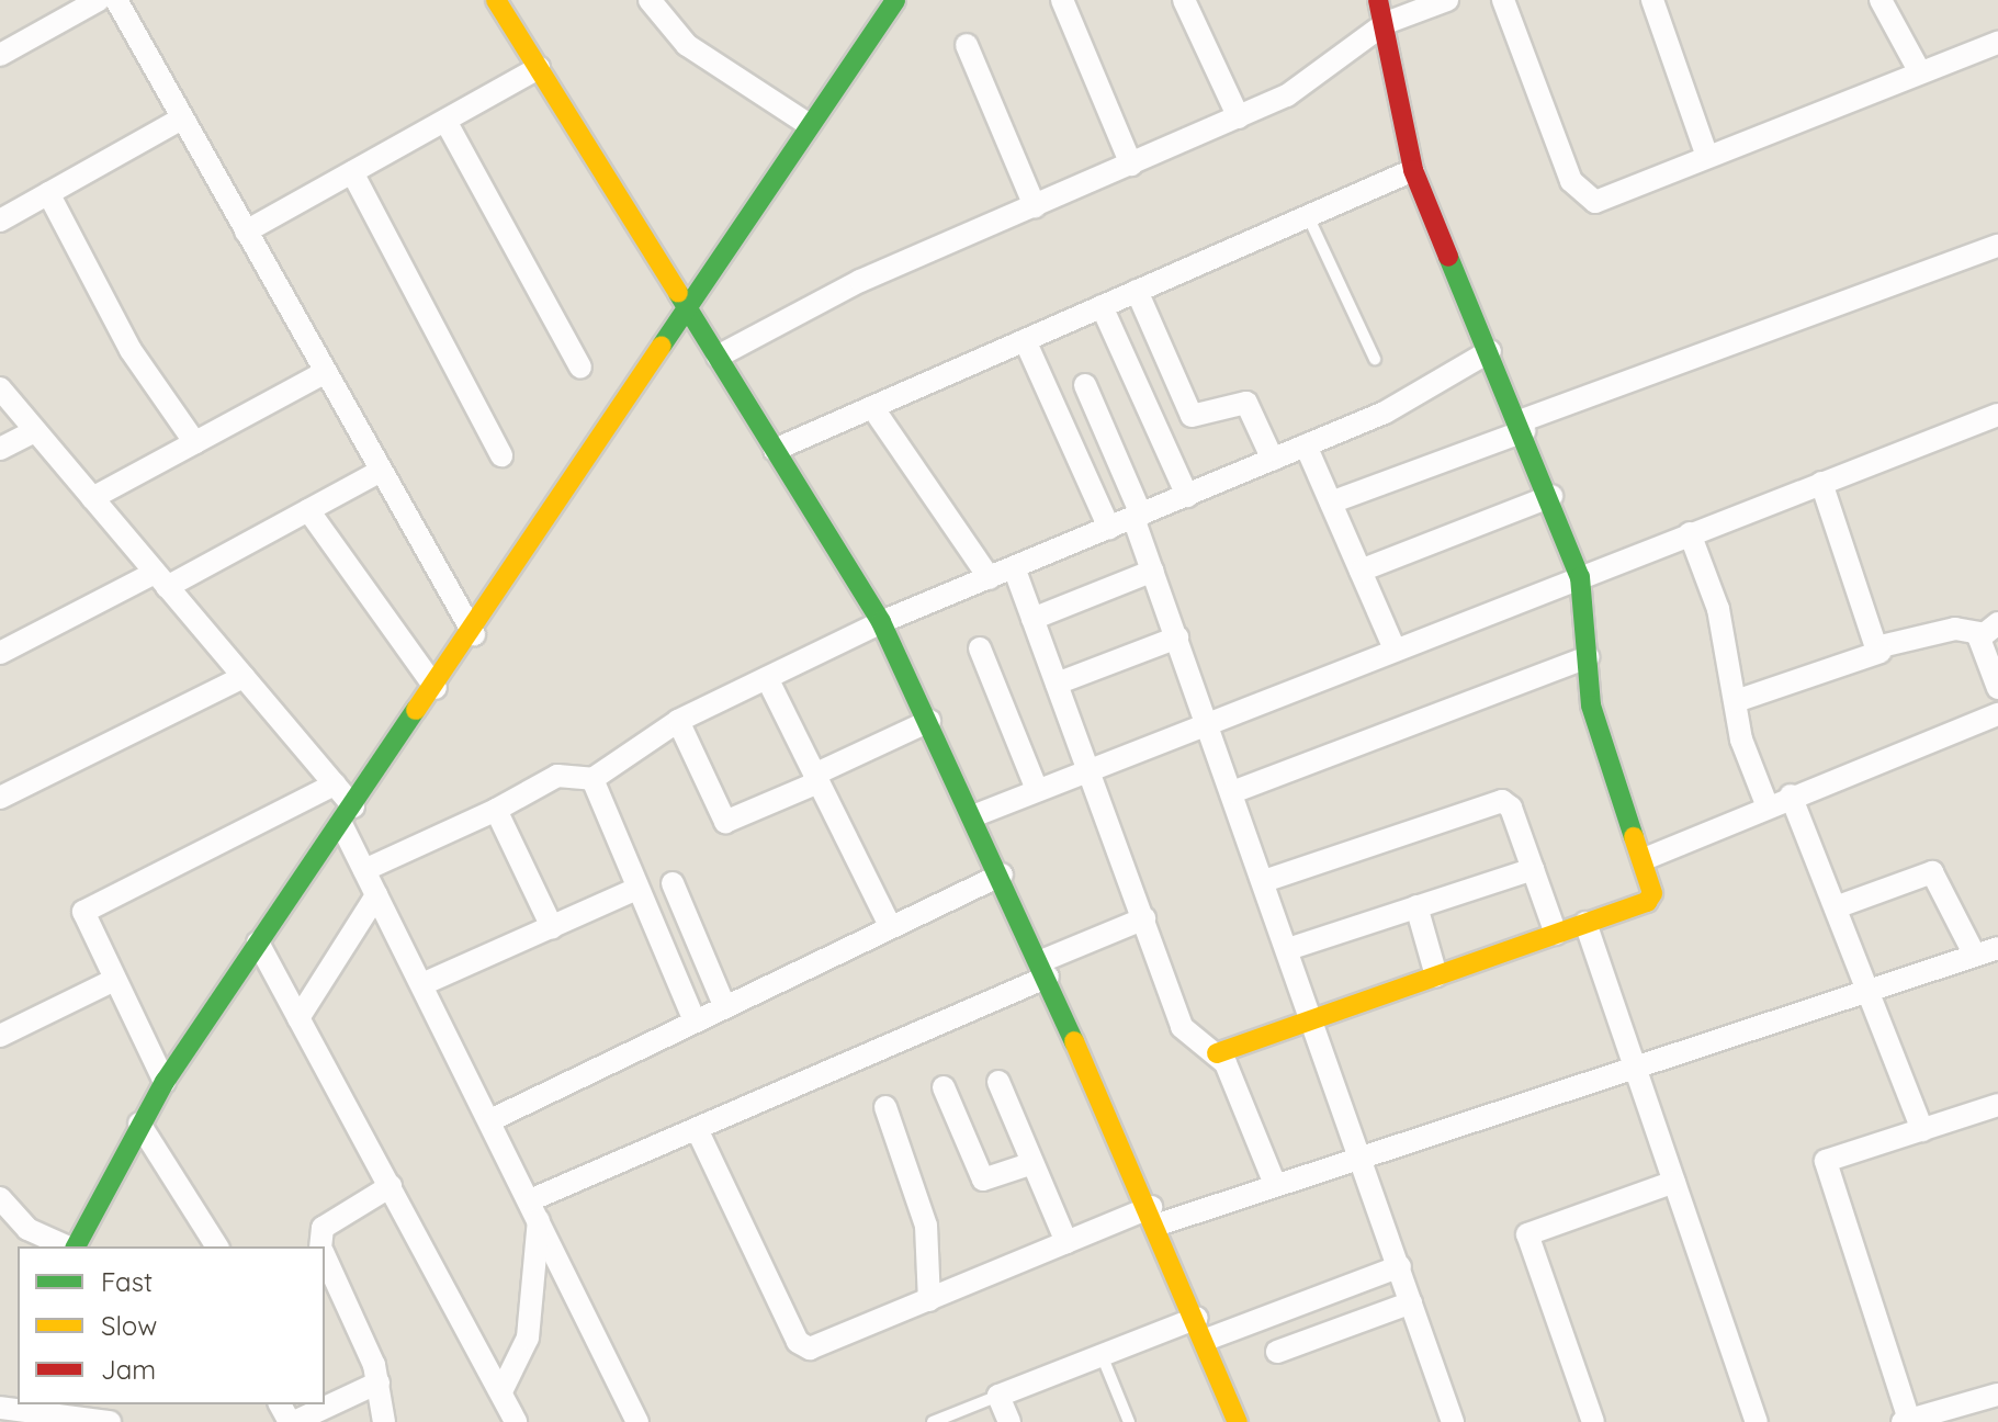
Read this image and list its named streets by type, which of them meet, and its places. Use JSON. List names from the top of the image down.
{
  "legend": ["Fast", "Slow", "Jam"]
}
